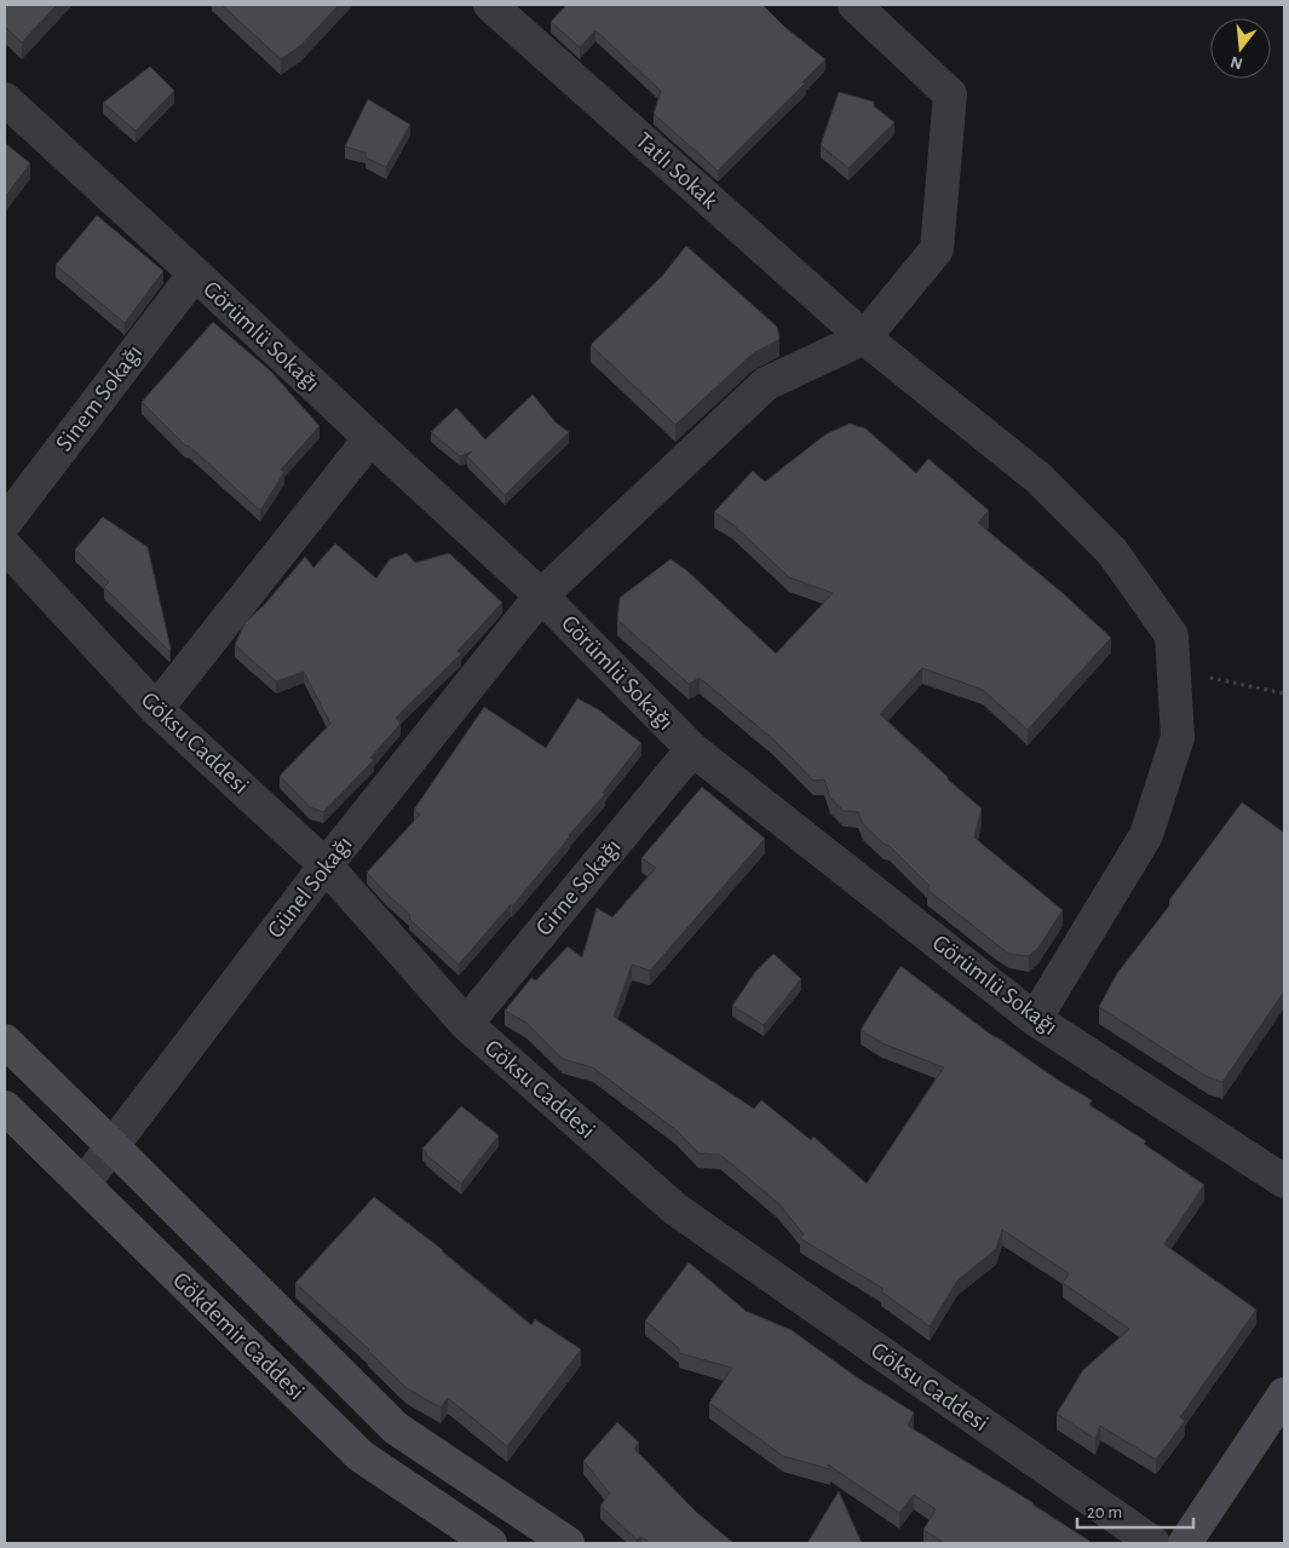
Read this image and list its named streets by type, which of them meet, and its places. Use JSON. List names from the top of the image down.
{
  "streets": {
    "main road": ["Gökdemir Caddesi"],
    "street": [
      "Tatlı Sokak",
      "Görümlü Sokağı",
      "Sinem Sokağı",
      "Göksu Caddesi",
      "Günel Sokağı",
      "Girne Sokağı"
    ]
  },
  "crossings": [
    ["Tatlı Sokak", "Görümlü Sokağı"],
    ["Tatlı Sokak", "Günel Sokağı"],
    ["Görümlü Sokağı", "Sinem Sokağı"],
    ["Görümlü Sokağı", "Günel Sokağı"],
    ["Görümlü Sokağı", "Girne Sokağı"],
    ["Göksu Caddesi", "Günel Sokağı"],
    ["Göksu Caddesi", "Girne Sokağı"],
    ["Günel Sokağı", "Gökdemir Caddesi"]
  ],
  "scale_bar": "20 m",
  "north": "bottom"
}
